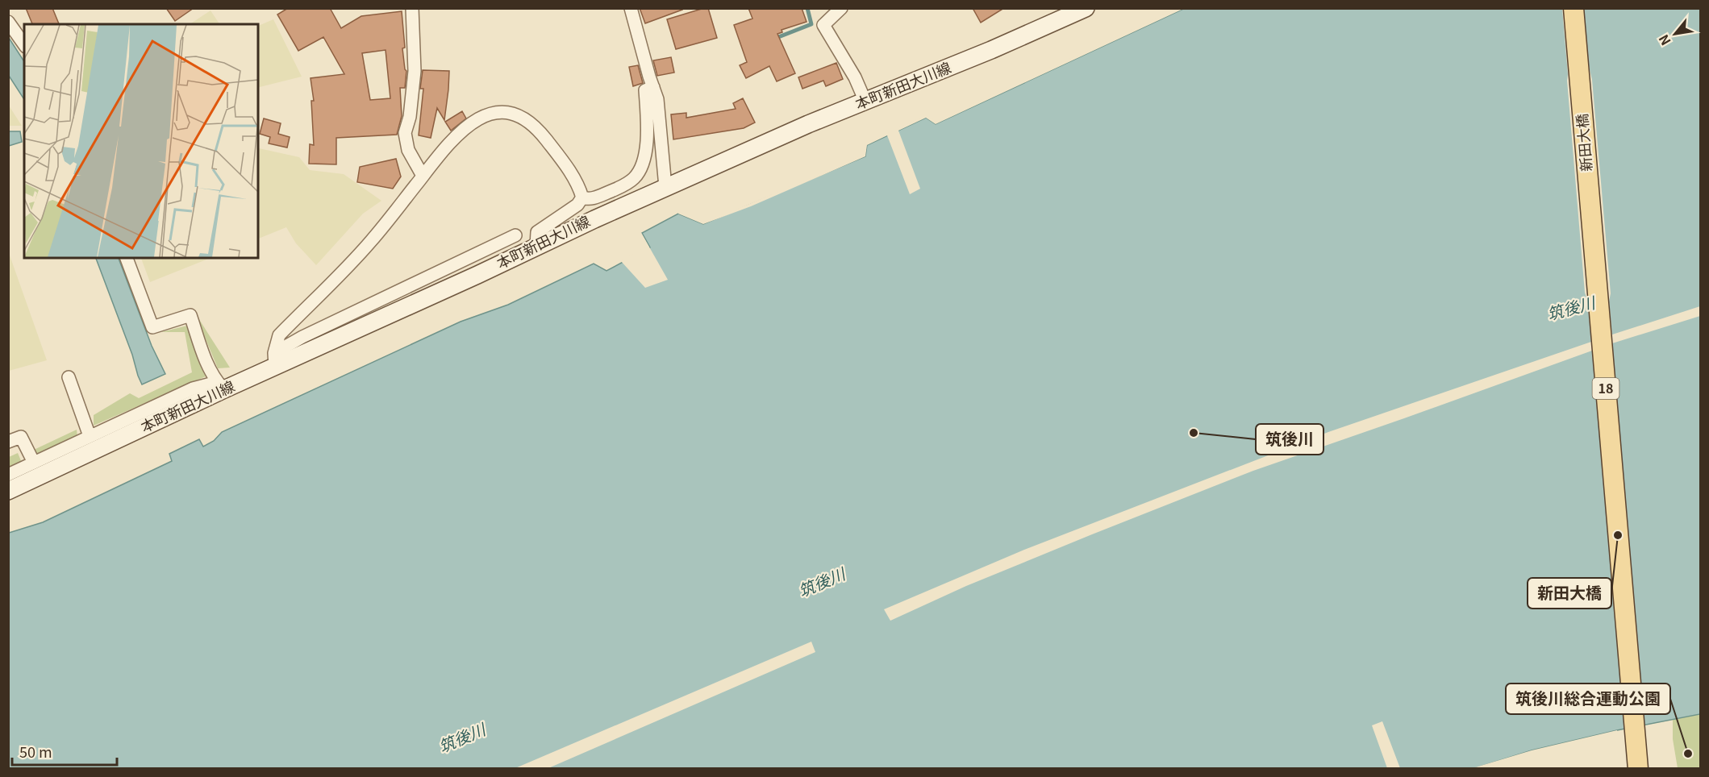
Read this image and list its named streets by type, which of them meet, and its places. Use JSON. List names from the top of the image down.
{
  "streets": {
    "main road": ["本町新田大川線", "新田大橋", "18"]
  },
  "water": ["筑後川"],
  "places": ["筑後川", "新田大橋", "筑後川総合運動公園"],
  "scale_bar": "50 m",
  "north": "bottom left"
}
